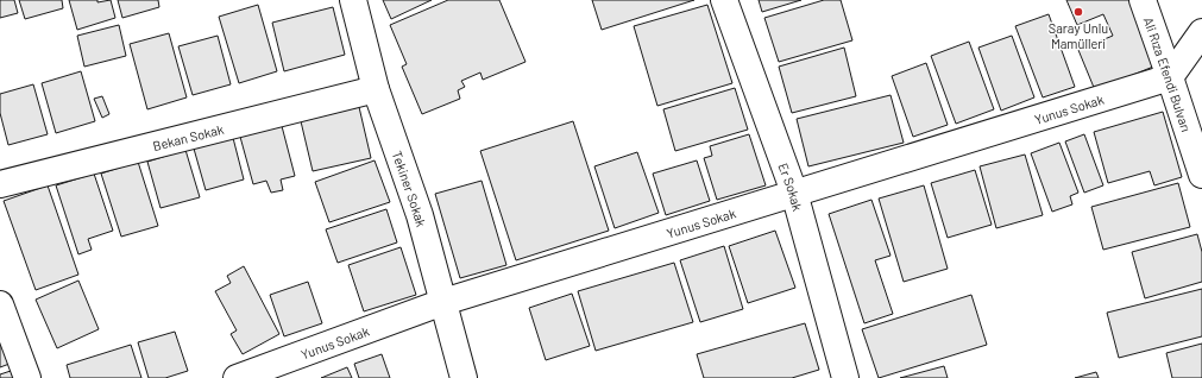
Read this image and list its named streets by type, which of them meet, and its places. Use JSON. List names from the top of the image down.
{
  "streets": {
    "street": [
      "Ali Rıza Efendi Bulvarı",
      "Yunus Sokak",
      "Bekan Sokak",
      "Er Sokak",
      "Tekiner Sokak"
    ]
  },
  "crossings": [
    ["Ali Rıza Efendi Bulvarı", "Yunus Sokak"],
    ["Yunus Sokak", "Er Sokak"],
    ["Yunus Sokak", "Tekiner Sokak"],
    ["Bekan Sokak", "Tekiner Sokak"]
  ],
  "places": ["Saray Unlu Mamülleri"]
}
